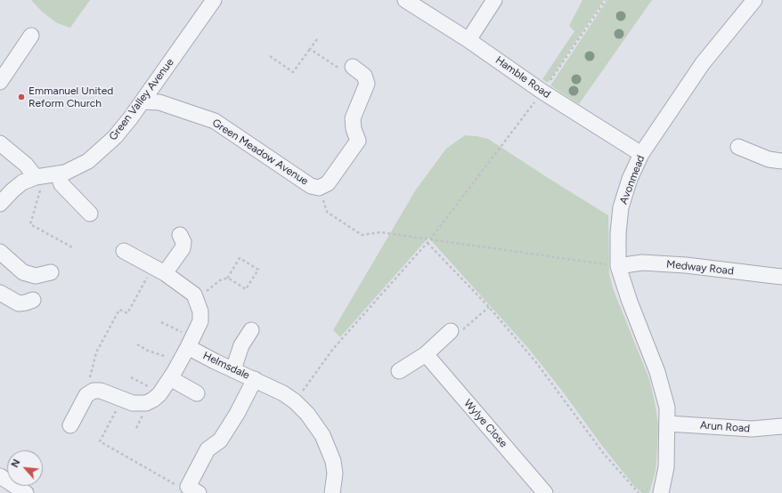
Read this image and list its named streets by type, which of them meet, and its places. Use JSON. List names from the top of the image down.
{
  "streets": {
    "street": [
      "Hamble Road",
      "Green Valley Avenue",
      "Green Meadow Avenue",
      "Avonmead",
      "Medway Road",
      "Helmsdale",
      "Wylye Close",
      "Arun Road"
    ]
  },
  "crossings": [
    ["Hamble Road", "Avonmead"],
    ["Green Valley Avenue", "Green Meadow Avenue"],
    ["Avonmead", "Medway Road"],
    ["Avonmead", "Arun Road"]
  ],
  "places": ["Emmanuel United Reform Church"],
  "north": "top left"
}
